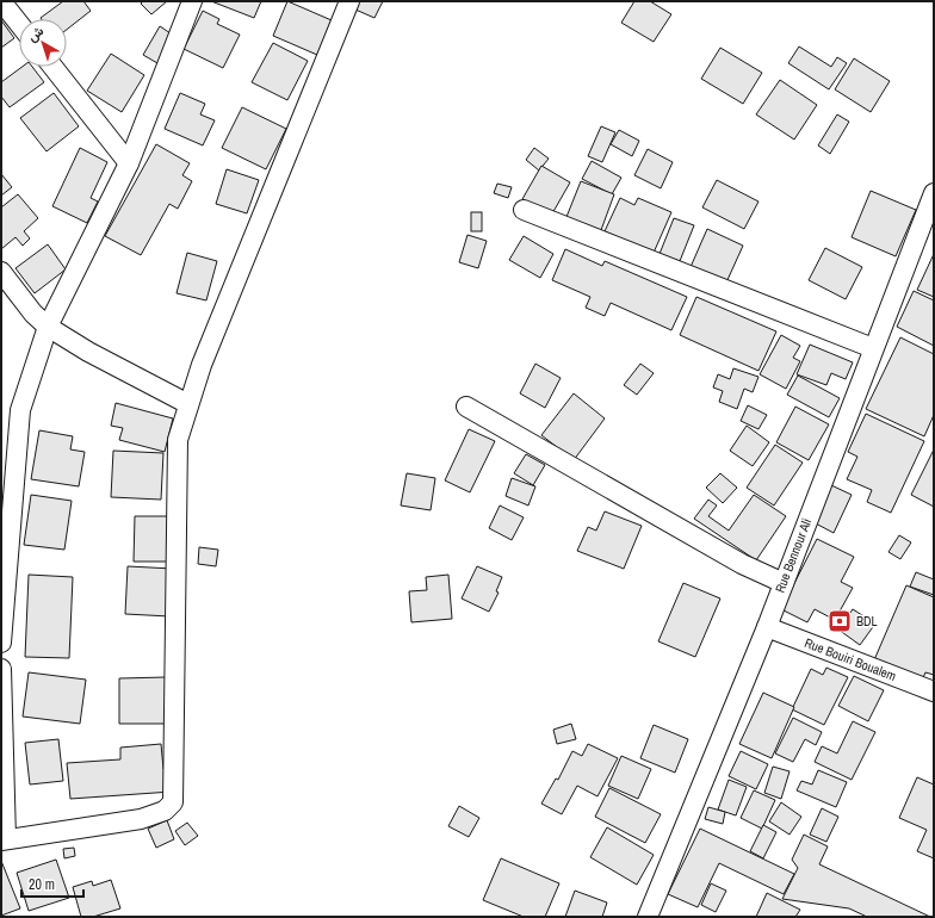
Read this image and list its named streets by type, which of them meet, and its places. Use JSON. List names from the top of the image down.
{
  "streets": {
    "street": ["Rue Bennour Ali", "Rue Bouiri Boualem"]
  },
  "crossings": [
    ["Rue Bennour Ali", "Rue Bouiri Boualem"]
  ],
  "places": {
    "bank": ["BDL"]
  },
  "scale_bar": "20 m",
  "north": "top left"
}
